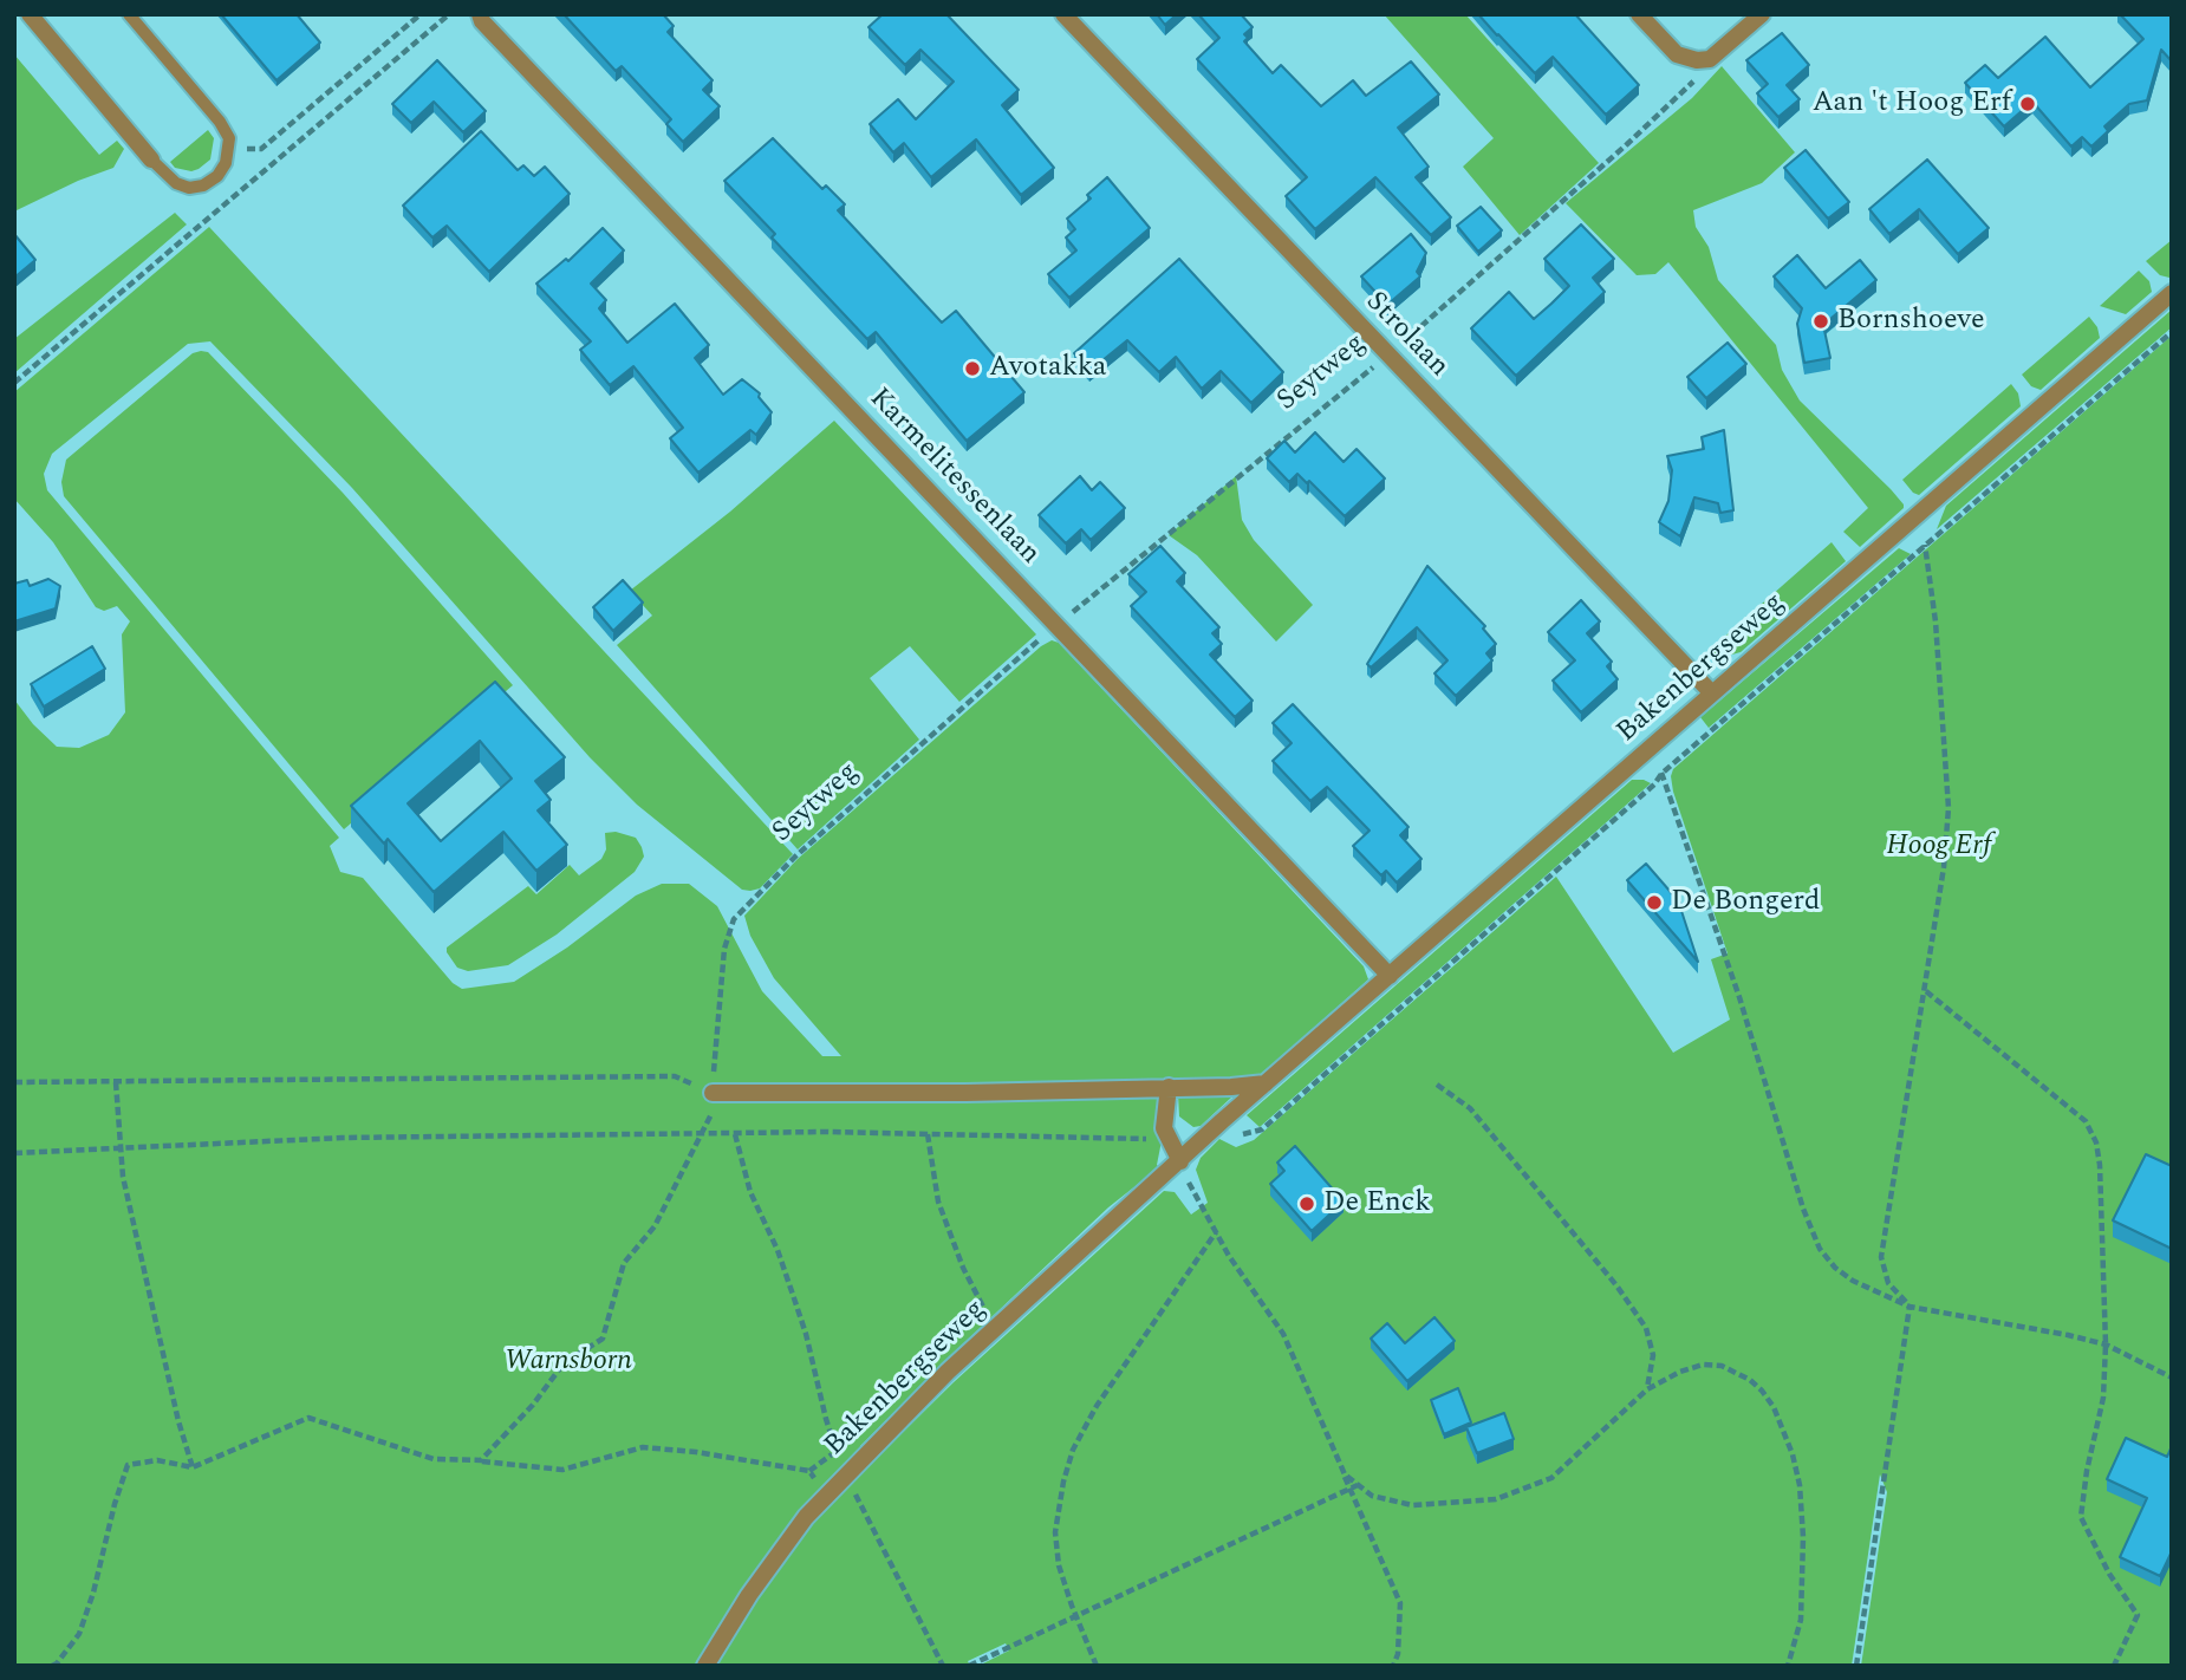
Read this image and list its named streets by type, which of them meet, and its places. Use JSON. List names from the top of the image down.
{
  "streets": {
    "street": ["Strolaan", "Karmelitessenlaan", "Bakenbergseweg"],
    "path": ["Seytweg"]
  },
  "crossings": [
    ["Strolaan", "Seytweg"],
    ["Strolaan", "Bakenbergseweg"],
    ["Karmelitessenlaan", "Bakenbergseweg"]
  ],
  "parks": ["Hoog Erf", "Warnsborn"],
  "places": [
    "Aan 't Hoog Erf",
    "Bornshoeve",
    "Avotakka",
    "De Bongerd",
    "De Enck"
  ]
}
